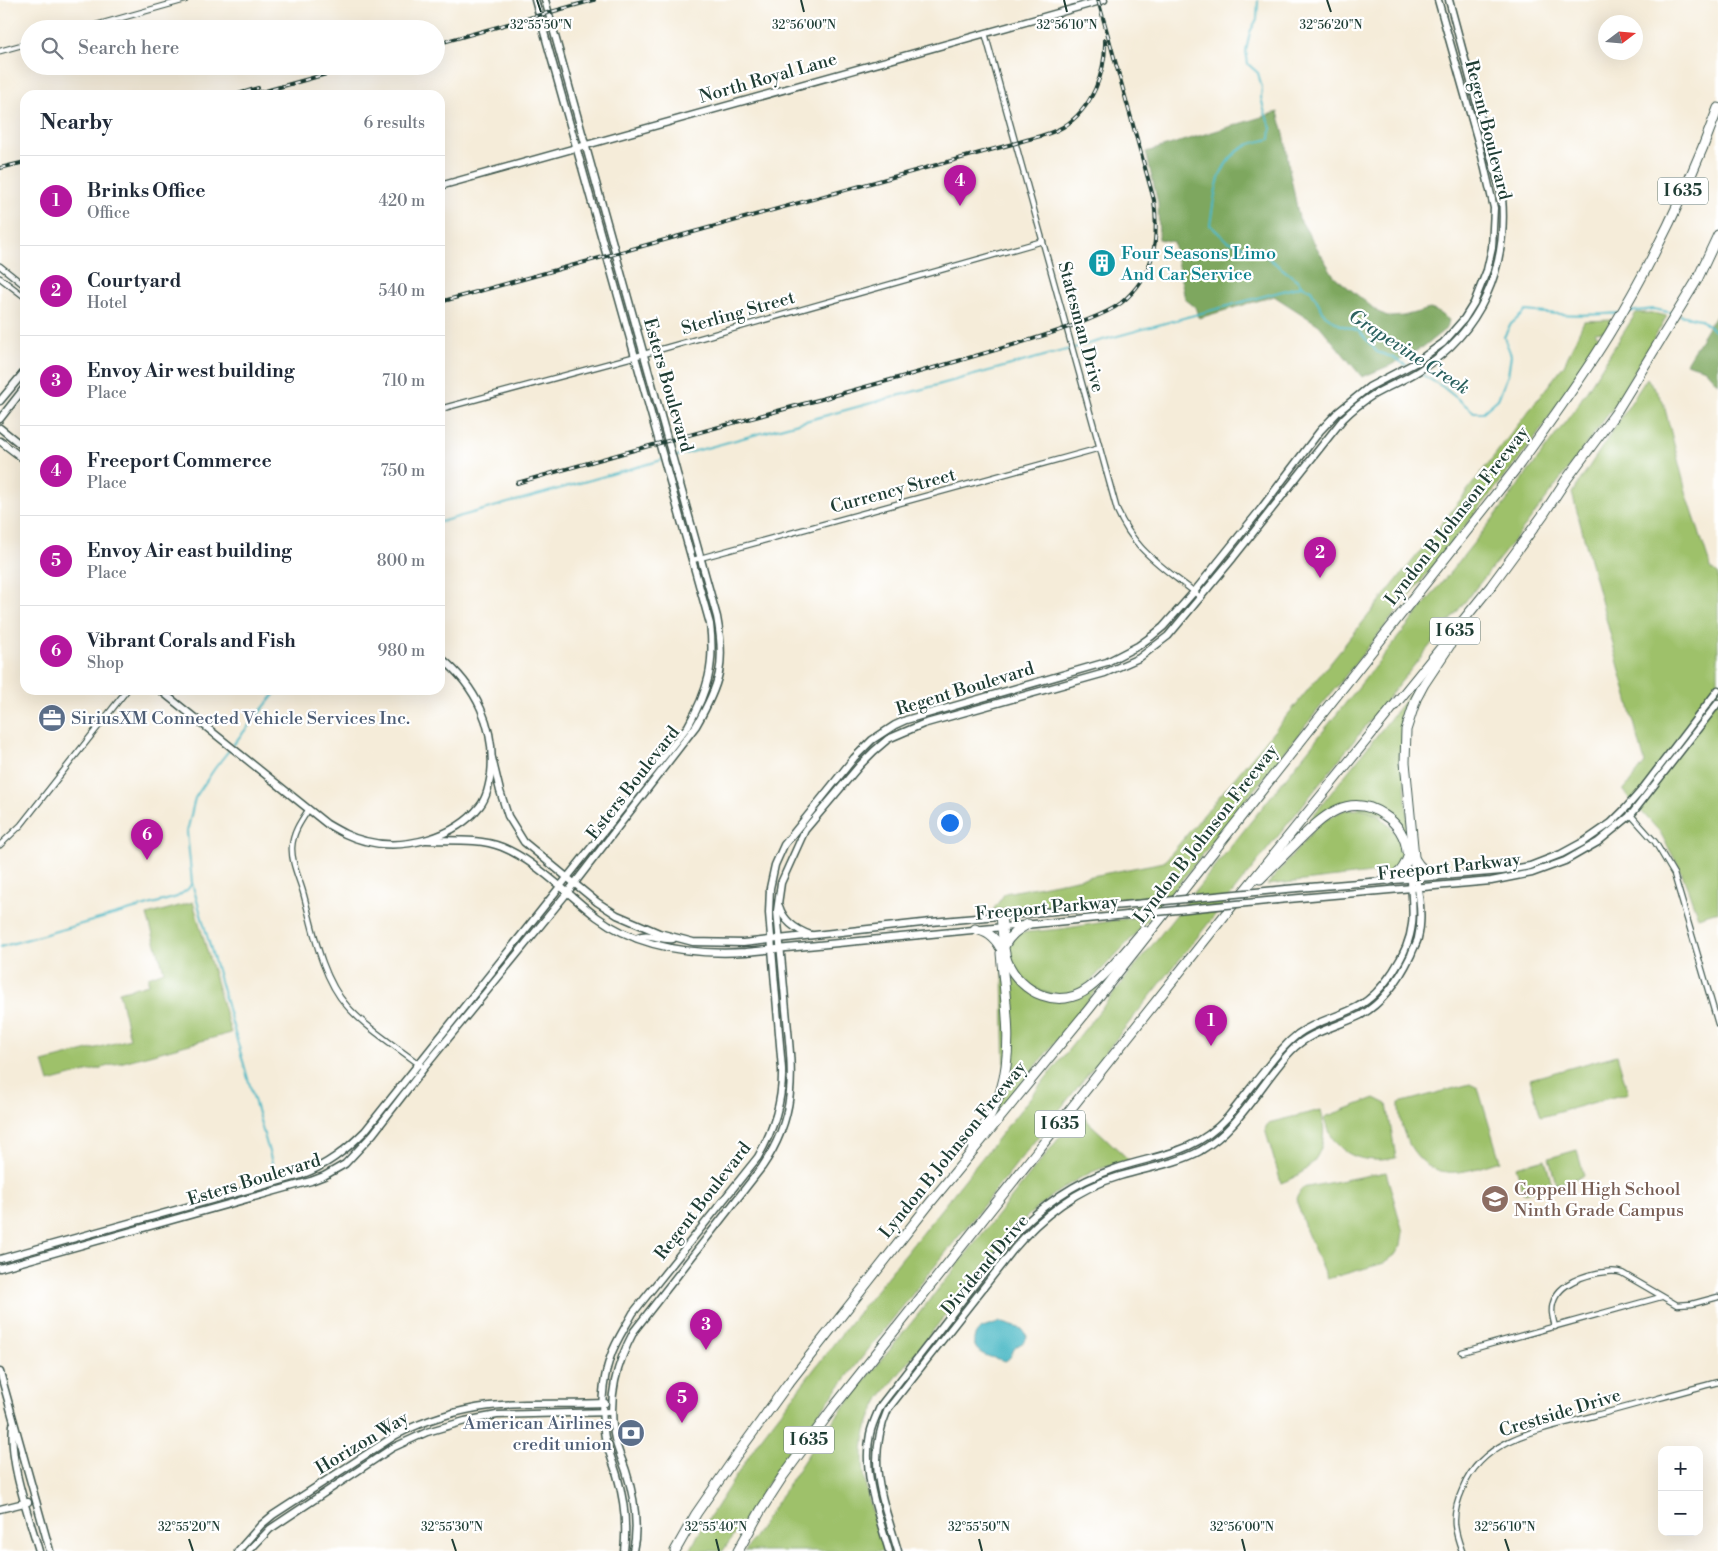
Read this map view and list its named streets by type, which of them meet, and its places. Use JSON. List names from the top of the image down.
{
  "streets": {
    "highway": ["I 635", "Lyndon B Johnson Freeway"],
    "main road": [
      "North Royal Lane",
      "Regent Boulevard",
      "Esters Boulevard",
      "Freeport Parkway",
      "Dividend Drive",
      "Horizon Way"
    ],
    "street": [
      "Sterling Street",
      "Statesman Drive",
      "Currency Street",
      "Crestside Drive"
    ]
  },
  "crossings": [
    ["North Royal Lane", "Statesman Drive"],
    ["North Royal Lane", "Esters Boulevard"],
    ["Regent Boulevard", "Statesman Drive"],
    ["Regent Boulevard", "Freeport Parkway"],
    ["Regent Boulevard", "Horizon Way"],
    ["Sterling Street", "Statesman Drive"],
    ["Sterling Street", "Esters Boulevard"],
    ["Statesman Drive", "Currency Street"],
    ["Esters Boulevard", "Currency Street"],
    ["Esters Boulevard", "Freeport Parkway"],
    ["Freeport Parkway", "Dividend Drive"]
  ],
  "water": ["Grapevine Creek"],
  "places": {
    "building": ["Four Seasons Limo And Car Service"],
    "office": ["SiriusXM Connected Vehicle Services Inc."],
    "school or university": ["Coppell High School Ninth Grade Campus"],
    "bank": ["American Airlines credit union"]
  },
  "north": "right",
  "page": {
    "search": "Search here",
    "heading": ["Nearby", "6 results"],
    "list": [
      {
        "mark": "1",
        "name": "Brinks Office",
        "note": "Office",
        "value": "420 m"
      },
      {
        "mark": "2",
        "name": "Courtyard",
        "note": "Hotel",
        "value": "540 m"
      },
      {
        "mark": "3",
        "name": "Envoy Air west building",
        "note": "Place",
        "value": "710 m"
      },
      {
        "mark": "4",
        "name": "Freeport Commerce",
        "note": "Place",
        "value": "750 m"
      },
      {
        "mark": "5",
        "name": "Envoy Air east building",
        "note": "Place",
        "value": "800 m"
      },
      {
        "mark": "6",
        "name": "Vibrant Corals and Fish",
        "note": "Shop",
        "value": "980 m"
      }
    ],
    "pins": [
      "4",
      "2",
      "6",
      "1",
      "3",
      "5"
    ],
    "map_buttons": ["+", "−"]
  },
  "coordinates": [
    "32°55'50\"N",
    "32°56'00\"N",
    "32°56'10\"N",
    "32°56'20\"N",
    "32°55'20\"N",
    "32°55'30\"N",
    "32°55'40\"N"
  ]
}
